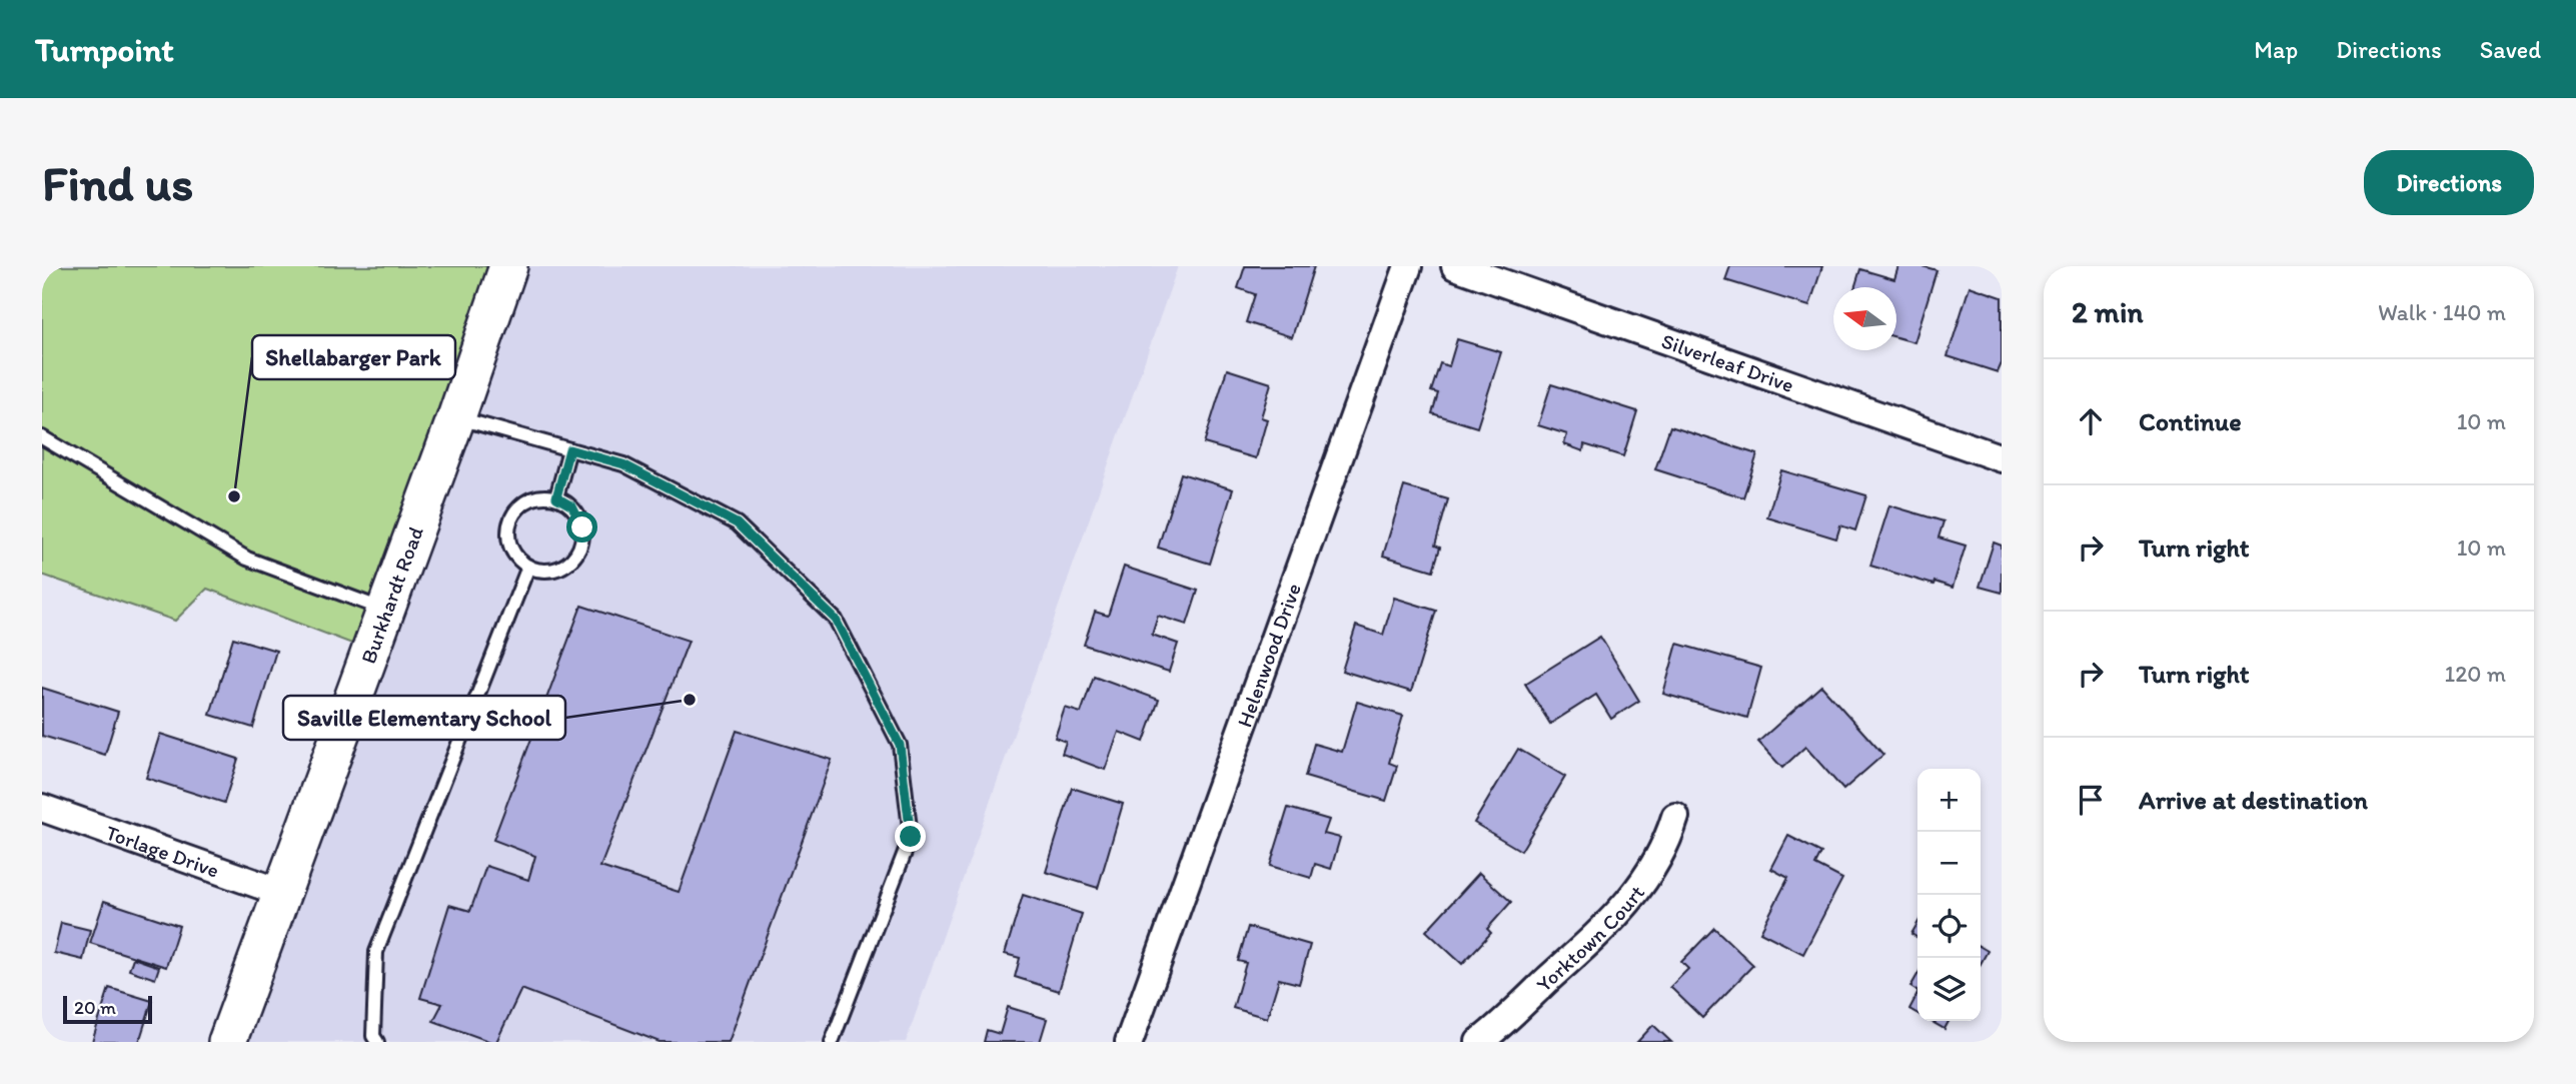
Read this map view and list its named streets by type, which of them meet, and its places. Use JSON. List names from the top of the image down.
{
  "streets": {
    "main road": ["Burkhardt Road"],
    "street": [
      "Silverleaf Drive",
      "Helenwood Drive",
      "Torlage Drive",
      "Yorktown Court"
    ]
  },
  "crossings": [
    ["Burkhardt Road", "Torlage Drive"]
  ],
  "places": ["Shellabarger Park", "Saville Elementary School"],
  "scale_bar": "20 m",
  "north": "left",
  "page": {
    "header": "Turnpoint",
    "nav": ["Map", "Directions", "Saved"],
    "buttons": "Directions",
    "title": "Find us",
    "heading": ["2 min", "Walk · 140 m"],
    "list": [
      ["Continue", "10 m"],
      ["Turn right", "10 m"],
      ["Turn right", "120 m"],
      "Arrive at destination"
    ],
    "map_buttons": ["+", "−"],
    "scale": "20 m"
  }
}
